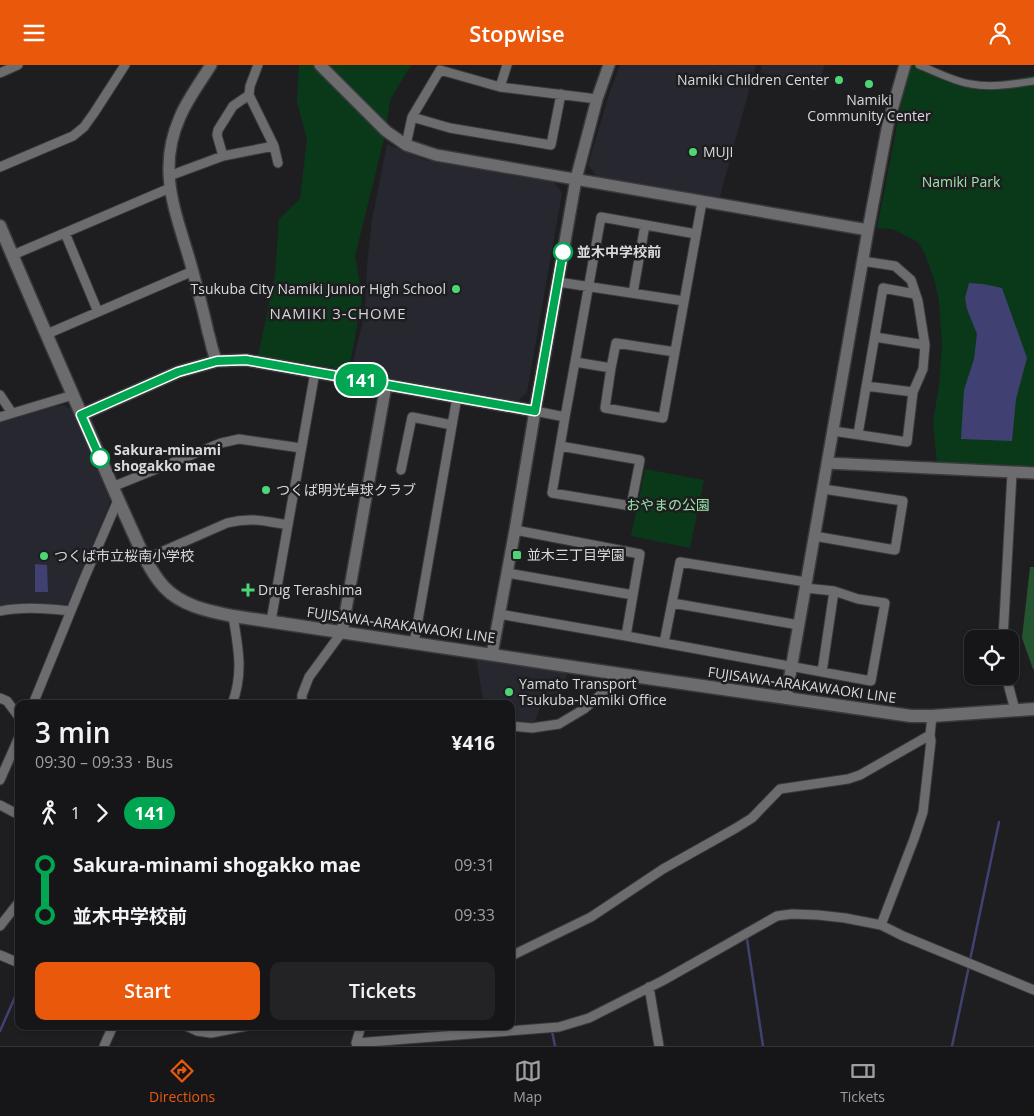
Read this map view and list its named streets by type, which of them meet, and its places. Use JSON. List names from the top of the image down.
{
  "streets": {
    "main road": ["FUJISAWA-ARAKAWAOKI LINE"]
  },
  "districts": ["NAMIKI 3-CHOME"],
  "parks": ["Namiki Park", "おやまの公園"],
  "places": {
    "other": [
      "Namiki Children Center",
      "Namiki Community Center",
      "MUJI",
      "並木中学校前",
      "Tsukuba City Namiki Junior High School",
      "Sakura-minami shogakko mae",
      "つくば明光卓球クラブ",
      "つくば市立桜南小学校",
      "Yamato Transport Tsukuba-Namiki Office"
    ],
    "transit": ["並木三丁目学園"],
    "health": ["Drug Terashima"]
  },
  "lines": ["bus line 141"],
  "page": {
    "header": "Stopwise",
    "on_map": "141",
    "heading": ["3 min", "09:30 – 09:33 · Bus", "¥416"],
    "legs": ["1", "141"],
    "list": [
      {
        "name": "Sakura-minami shogakko mae",
        "value": "09:31"
      },
      {
        "name": "並木中学校前",
        "value": "09:33"
      }
    ],
    "buttons": ["Start", "Tickets"],
    "tabs": ["Directions", "Map", "Tickets"]
  }
}
